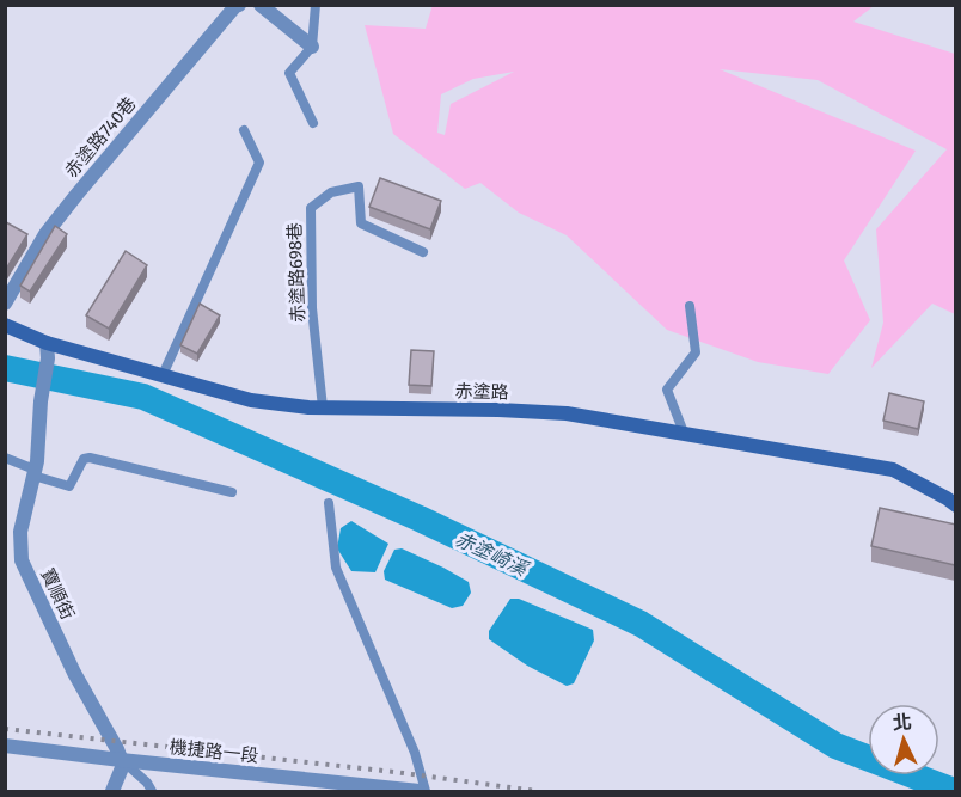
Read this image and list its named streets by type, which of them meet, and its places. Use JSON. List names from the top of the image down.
{
  "streets": {
    "street": [
      "赤塗路740巷",
      "赤塗路",
      "寶順街",
      "機捷路一段"
    ],
    "lane": ["赤塗路698巷"]
  },
  "crossings": [
    ["赤塗路698巷", "赤塗路"],
    ["赤塗路", "寶順街"],
    ["寶順街", "機捷路一段"]
  ],
  "water": ["赤塗崎溪"],
  "north": "top"
}
